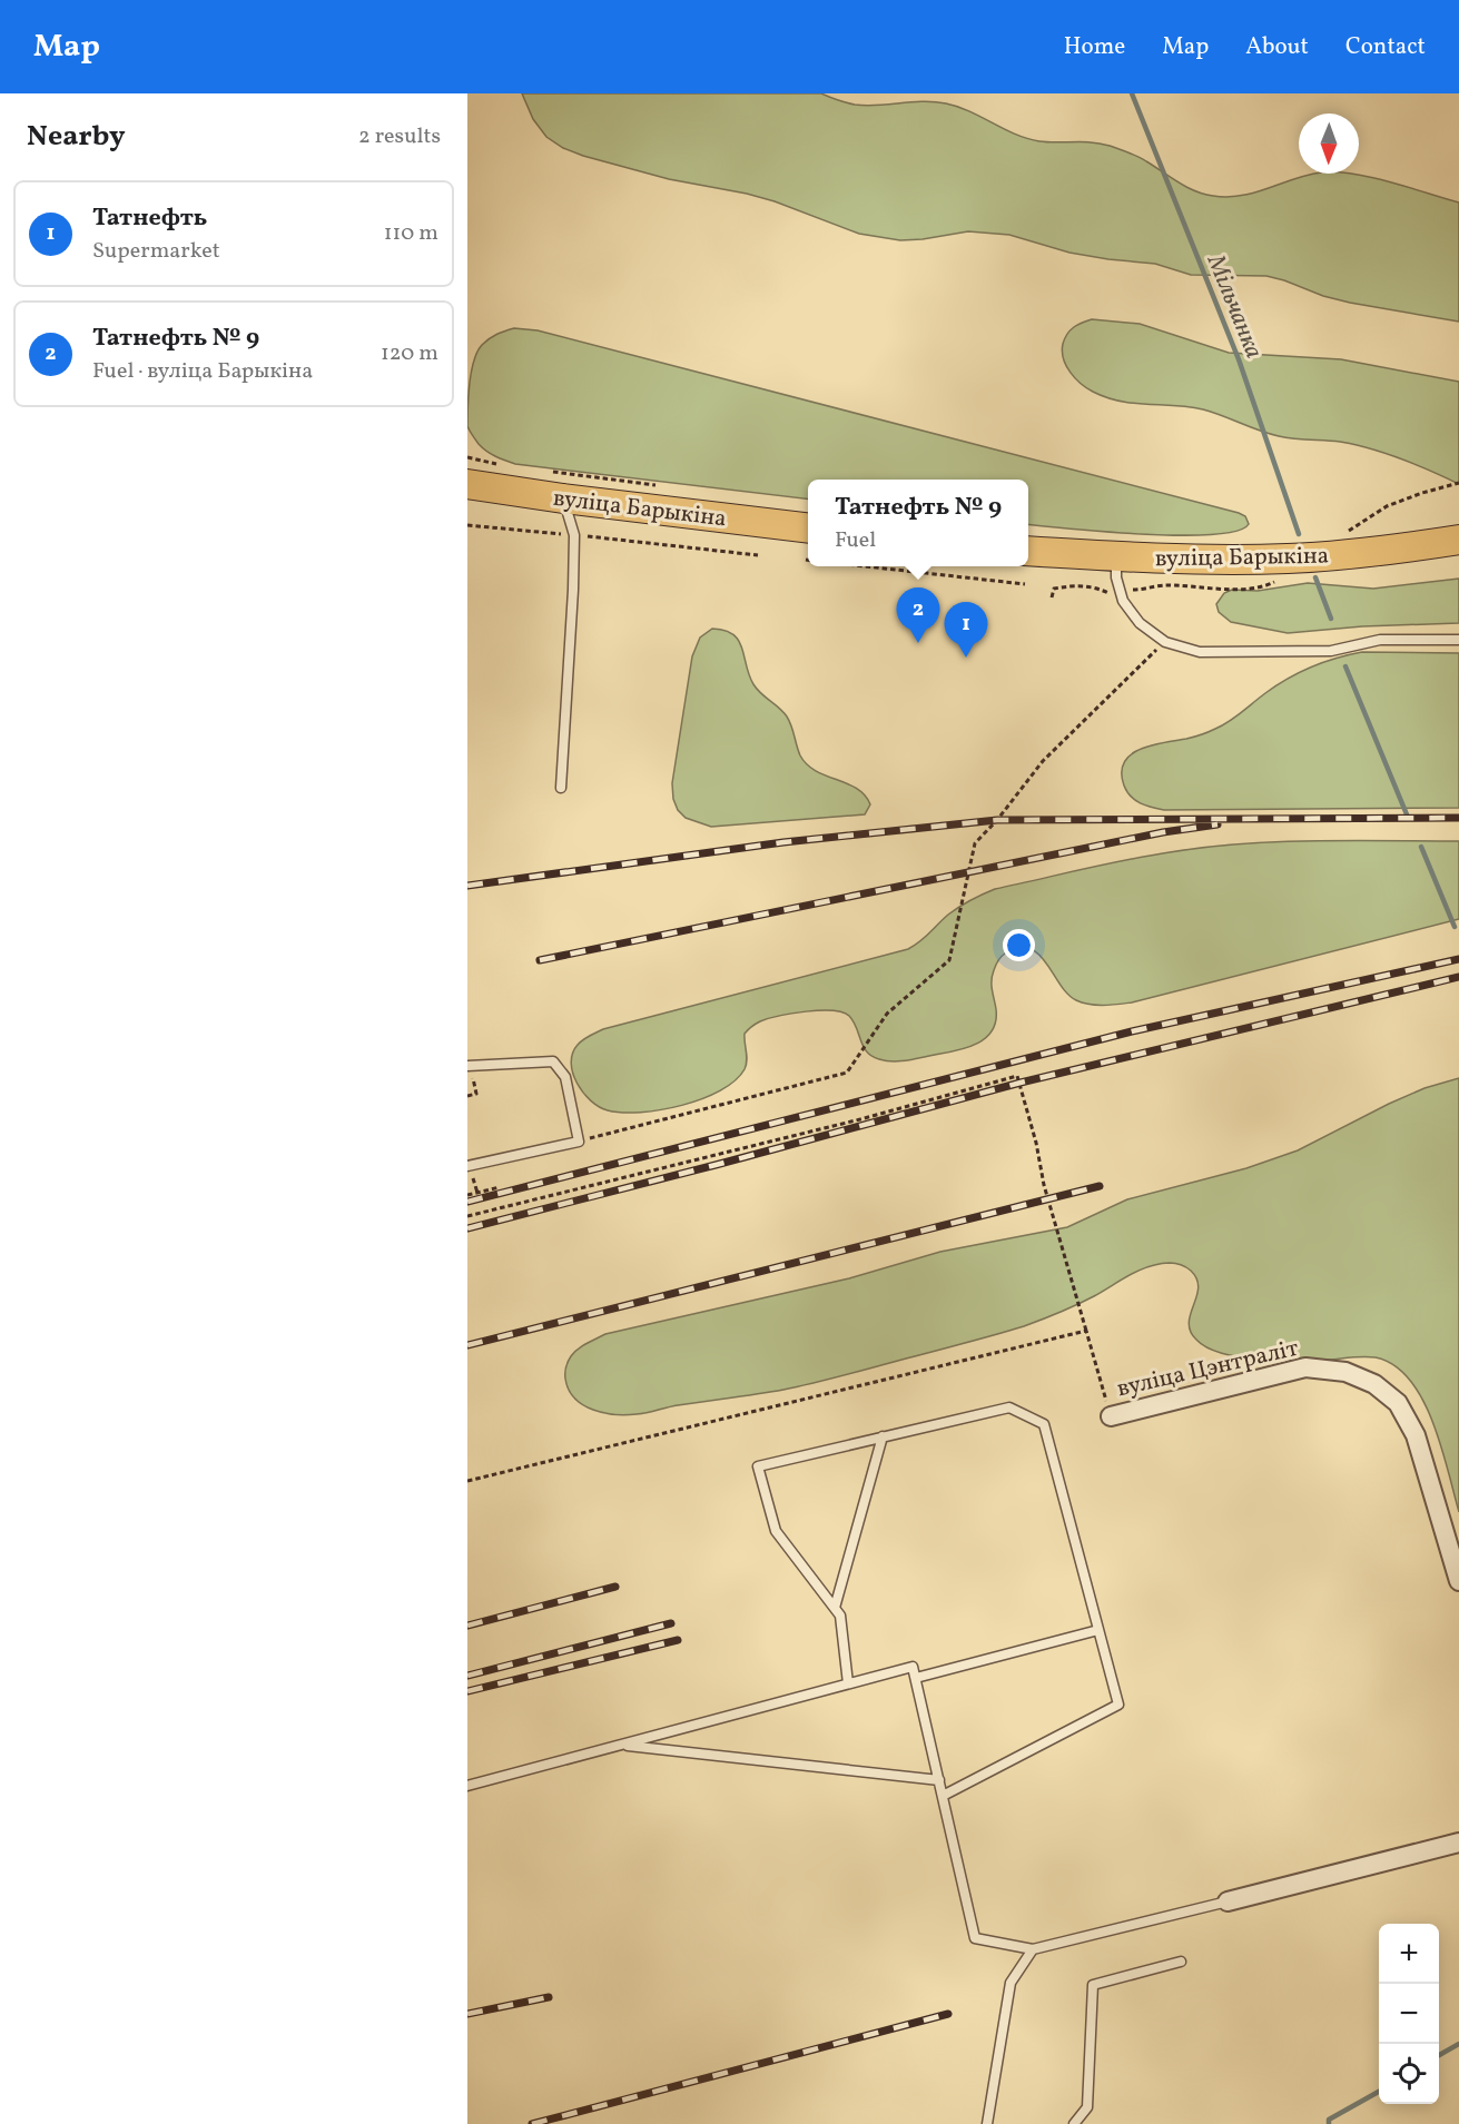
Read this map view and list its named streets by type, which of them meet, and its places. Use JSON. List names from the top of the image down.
{
  "streets": {
    "main road": ["вуліца Барыкіна"],
    "street": ["вуліца Цэнтраліт"]
  },
  "water": ["Мільчанка"],
  "north": "bottom",
  "page": {
    "header": "Map",
    "nav": [
      "Home",
      "Map",
      "About",
      "Contact"
    ],
    "heading": ["Nearby", "2 results"],
    "list": [
      {
        "mark": "1",
        "name": "Татнефть",
        "note": "Supermarket",
        "value": "110 m"
      },
      {
        "mark": "2",
        "name": "Татнефть № 9",
        "note": "Fuel · вуліца Барыкіна",
        "value": "120 m"
      }
    ],
    "popup": ["Татнефть № 9", "Fuel"],
    "pins": ["2", "1"],
    "map_buttons": ["+", "−"]
  }
}
